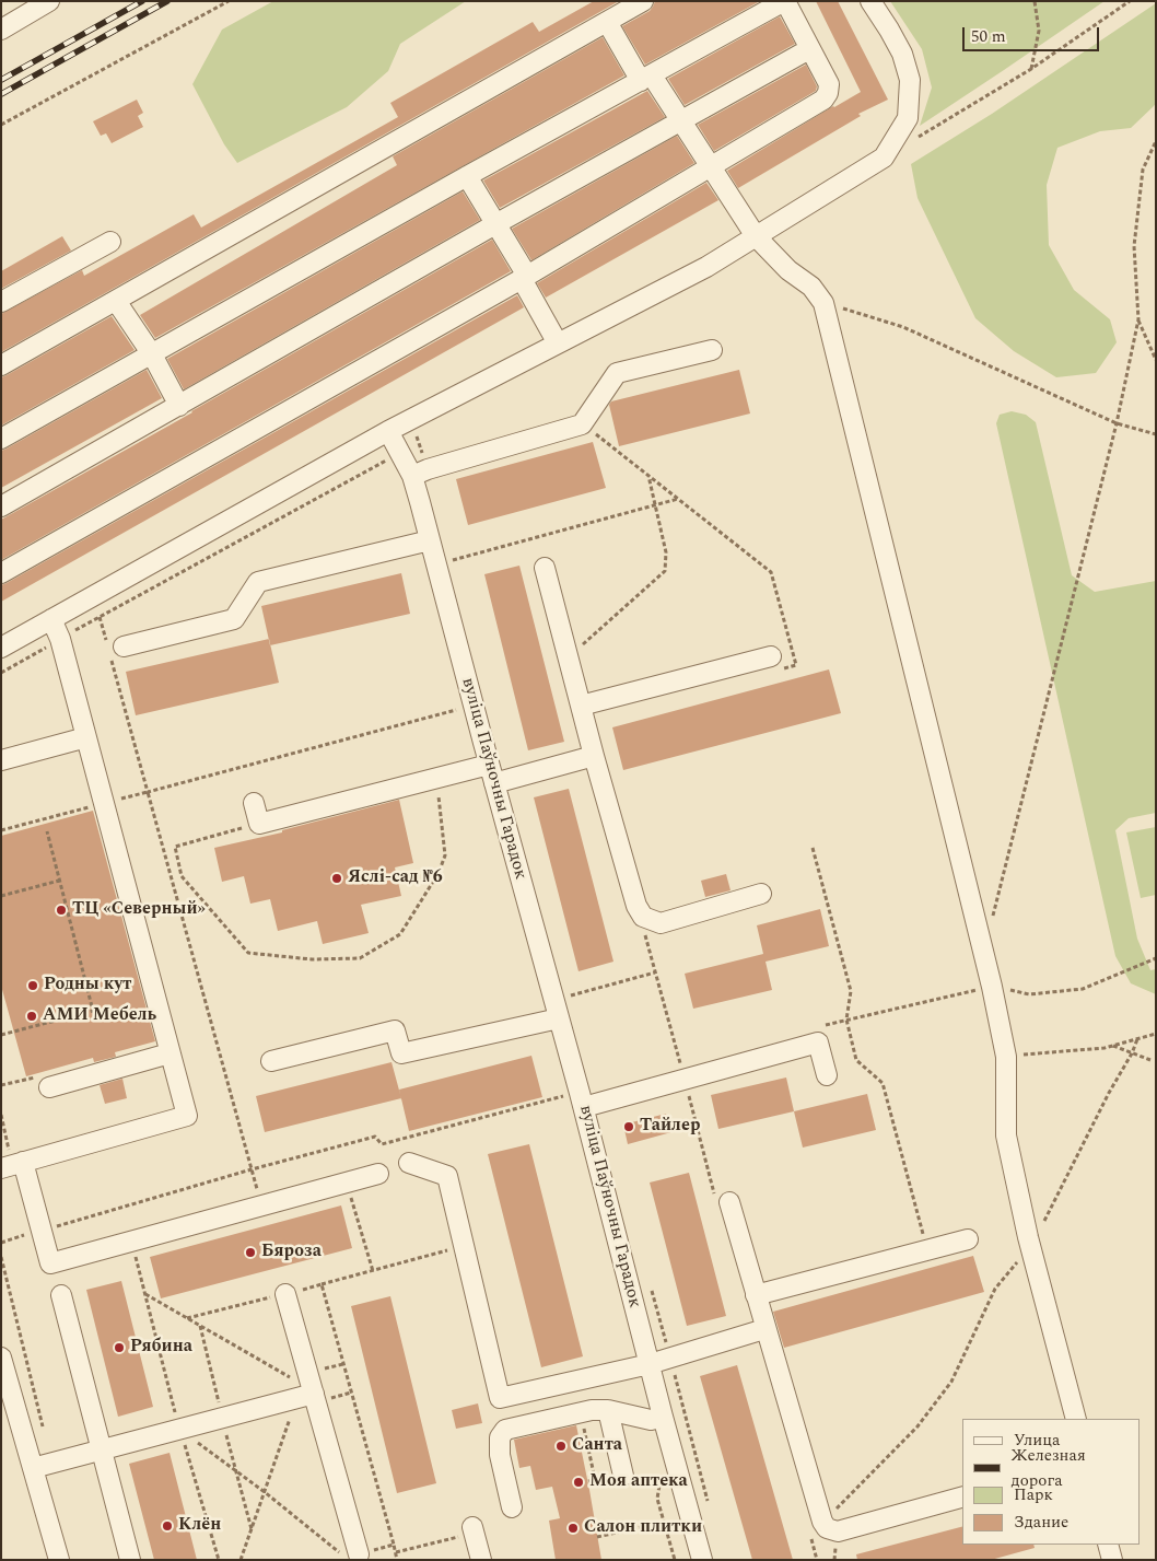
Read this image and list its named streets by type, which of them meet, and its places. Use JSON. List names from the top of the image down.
{
  "streets": {
    "street": ["вуліца Паўночны Гарадок"]
  },
  "places": [
    "Яслі-сад №6",
    "ТЦ «Северный»",
    "Родны кут",
    "АМИ Мебель",
    "Тайлер",
    "Бяроза",
    "Рябина",
    "Санта",
    "Моя аптека",
    "Клён",
    "Салон плитки"
  ],
  "legend": [
    "Улица",
    "Железная дорога",
    "Парк",
    "Здание"
  ],
  "scale_bar": "50 m"
}
